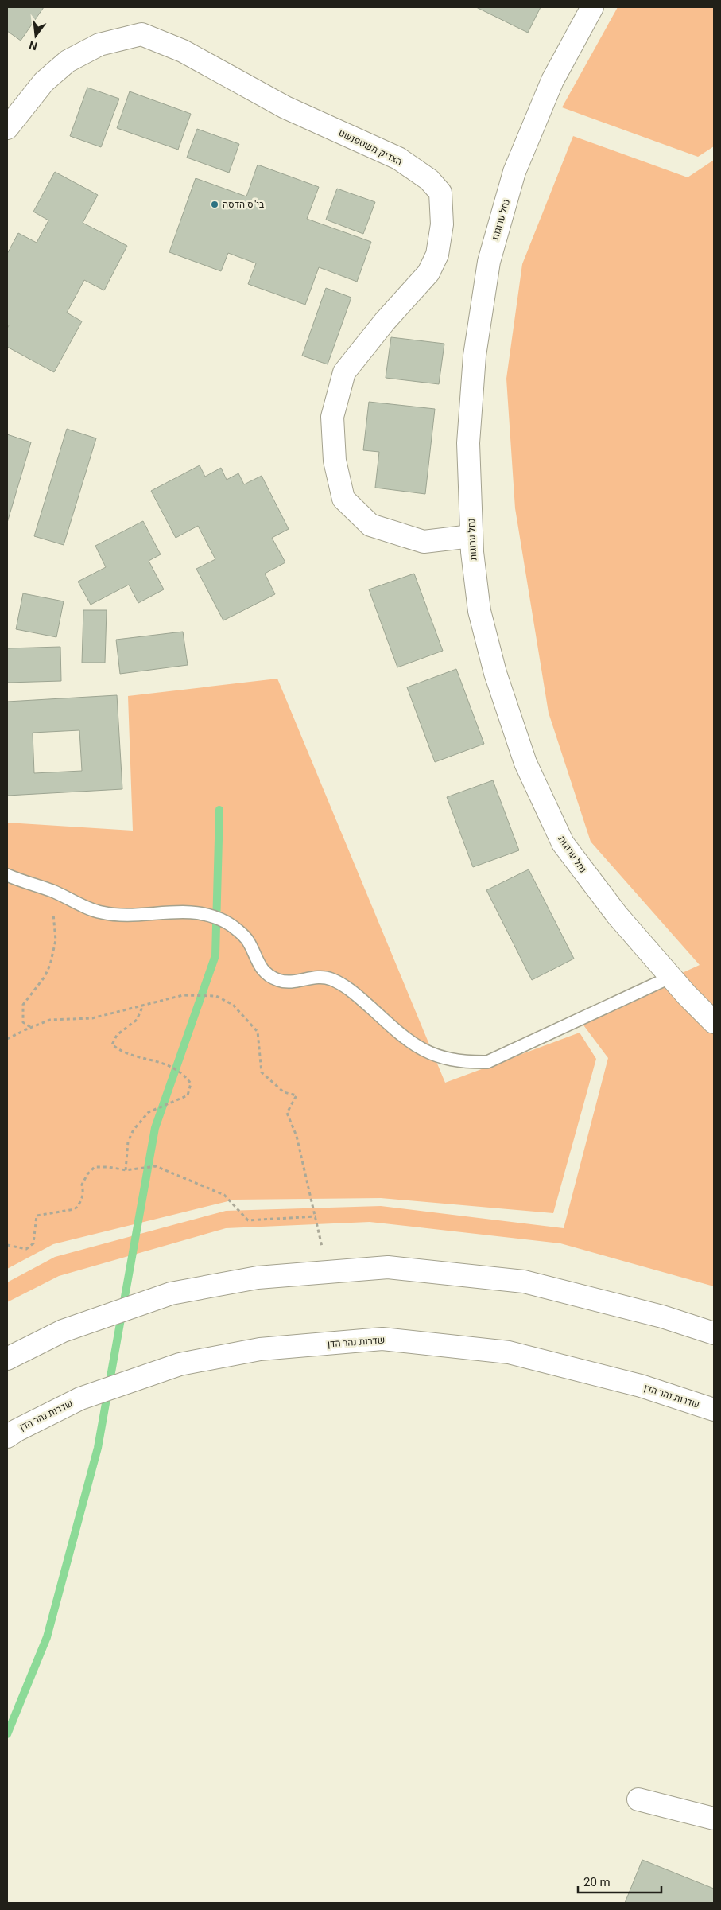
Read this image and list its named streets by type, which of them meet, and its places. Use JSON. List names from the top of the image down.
{
  "streets": {
    "street": ["הצדיק משטפנשט", "נחל ערוגות", "שדרות נהר הדן"]
  },
  "crossings": [
    ["הצדיק משטפנשט", "נחל ערוגות"]
  ],
  "places": ["בי\"ס הדסה"],
  "scale_bar": "20 m",
  "north": "bottom"
}
